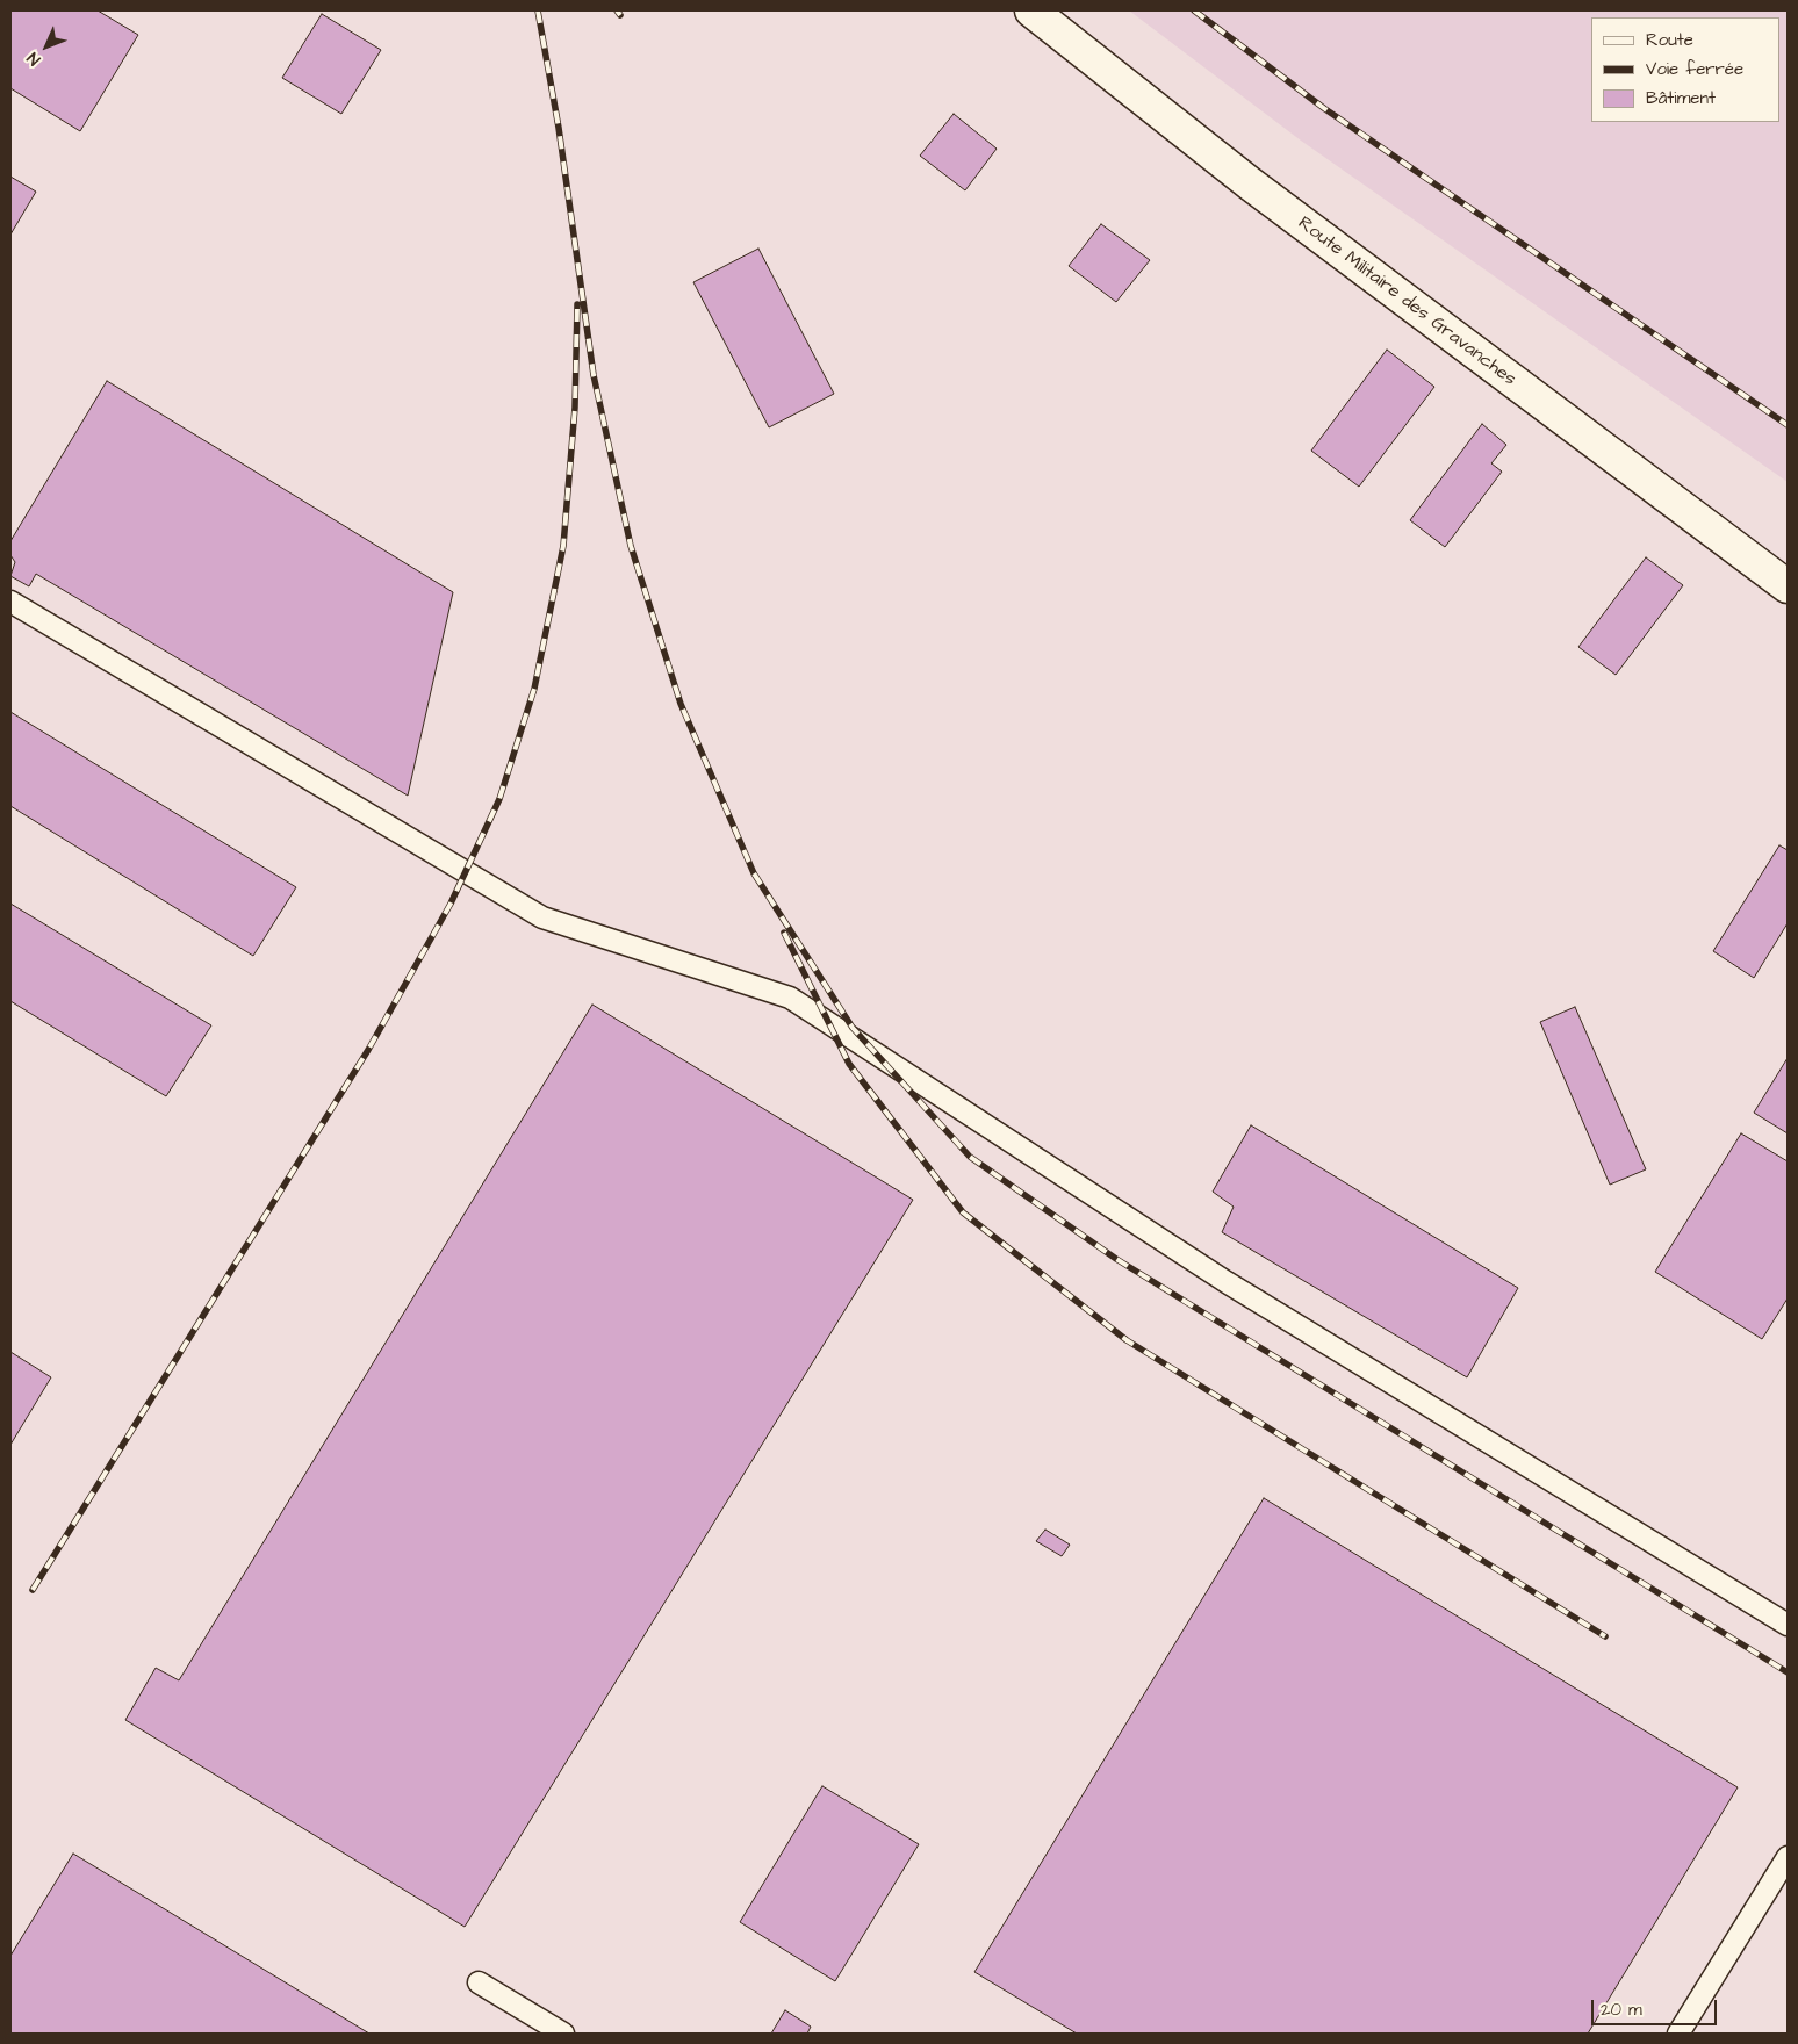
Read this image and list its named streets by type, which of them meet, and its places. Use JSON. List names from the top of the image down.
{
  "streets": {
    "street": ["Route Militaire des Gravanches"]
  },
  "legend": ["Route", "Voie ferrée", "Bâtiment"],
  "scale_bar": "20 m",
  "north": "bottom left"
}
